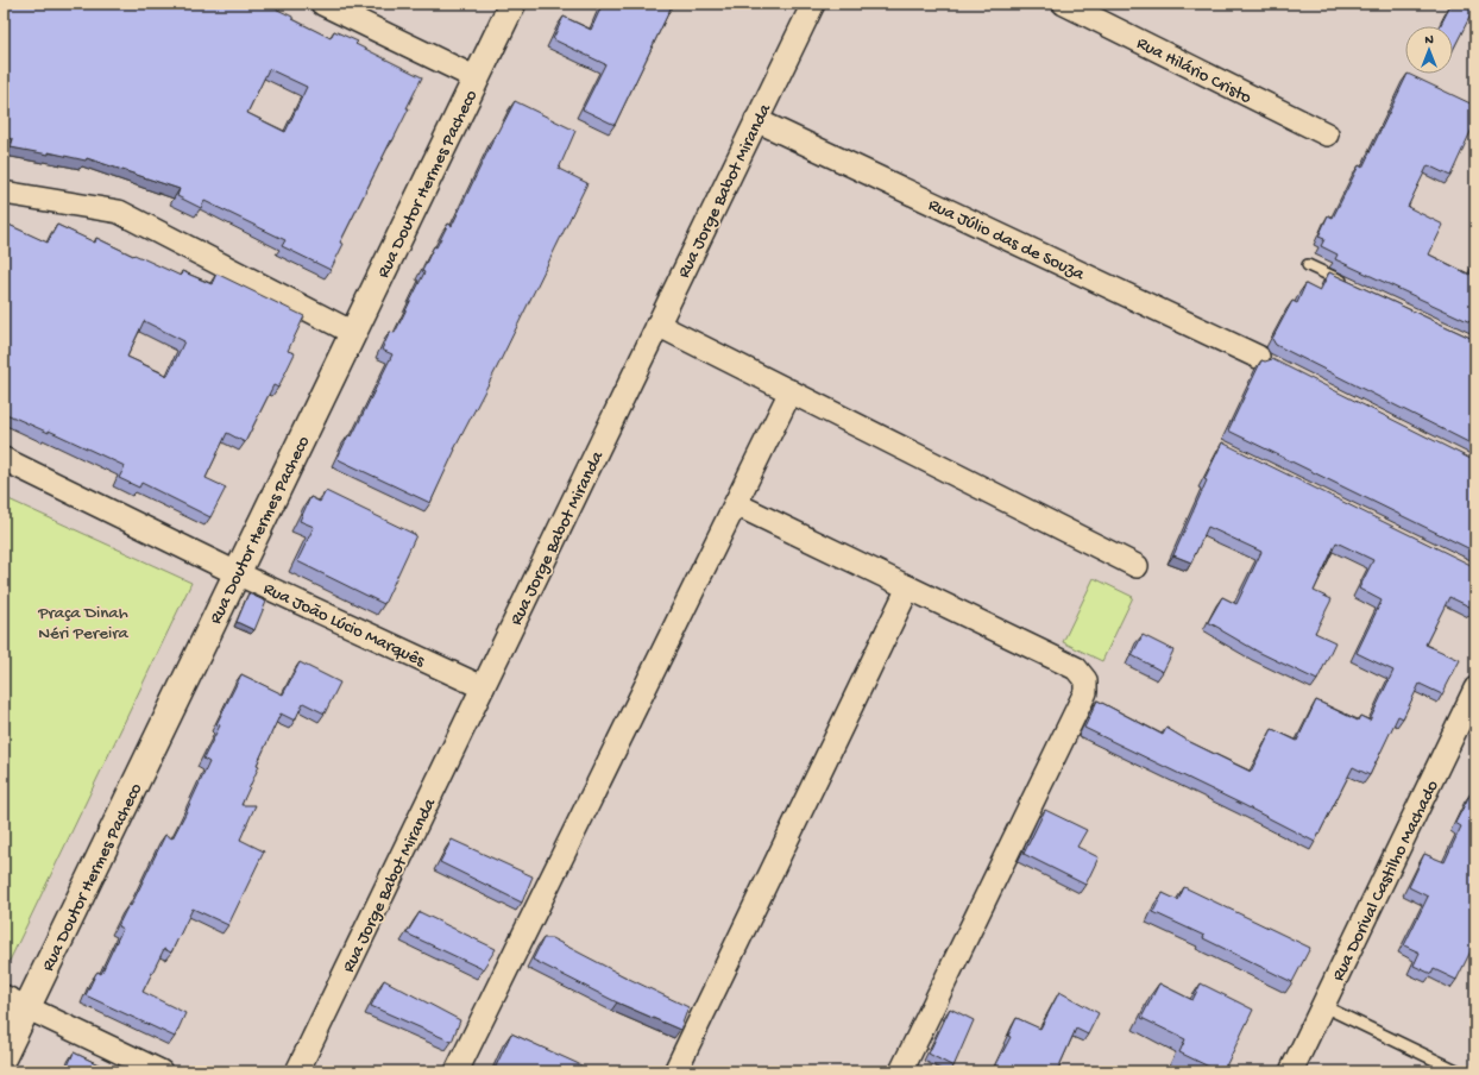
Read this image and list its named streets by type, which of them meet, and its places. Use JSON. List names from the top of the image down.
{
  "streets": {
    "street": [
      "Rua Hilário Cristo",
      "Rua Doutor Hermes Pacheco",
      "Rua Jorge Babot Miranda",
      "Rua Júlio das de Souza",
      "Rua João Lúcio Marquês",
      "Rua Dorival Castilho Machado"
    ]
  },
  "crossings": [
    ["Rua Doutor Hermes Pacheco", "Rua João Lúcio Marquês"],
    ["Rua Jorge Babot Miranda", "Rua Júlio das de Souza"],
    ["Rua Jorge Babot Miranda", "Rua João Lúcio Marquês"]
  ],
  "parks": ["Praça Dinah Néri Pereira"],
  "north": "top"
}
